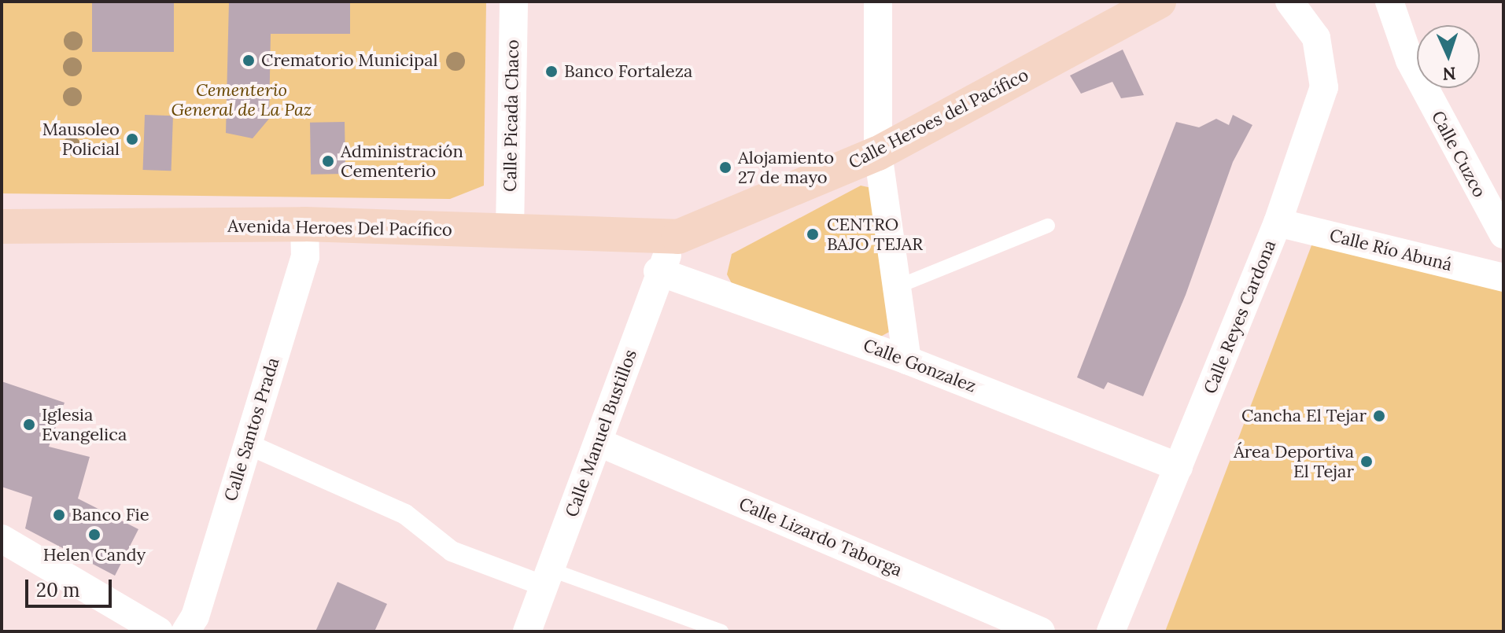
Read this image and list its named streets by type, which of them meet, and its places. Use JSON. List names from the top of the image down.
{
  "streets": {
    "main road": ["Calle Heroes del Pacífico", "Avenida Heroes Del Pacífico"],
    "street": [
      "Calle Picada Chaco",
      "Calle Cuzco",
      "Calle Río Abuná",
      "Calle Reyes Cardona",
      "Calle Gonzalez",
      "Calle Santos Prada",
      "Calle Manuel Bustillos",
      "Calle Lizardo Taborga"
    ]
  },
  "crossings": [
    ["Calle Picada Chaco", "Avenida Heroes Del Pacífico"],
    ["Calle Heroes del Pacífico", "Avenida Heroes Del Pacífico"],
    ["Calle Heroes del Pacífico", "Calle Manuel Bustillos"],
    ["Avenida Heroes Del Pacífico", "Calle Santos Prada"],
    ["Avenida Heroes Del Pacífico", "Calle Manuel Bustillos"],
    ["Calle Río Abuná", "Calle Reyes Cardona"],
    ["Calle Reyes Cardona", "Calle Gonzalez"],
    ["Calle Gonzalez", "Calle Manuel Bustillos"],
    ["Calle Manuel Bustillos", "Calle Lizardo Taborga"]
  ],
  "parks": ["Cementerio General de La Paz"],
  "places": [
    "Crematorio Municipal",
    "Banco Fortaleza",
    "Mausoleo Policial",
    "Administración Cementerio",
    "Alojamiento 27 de mayo",
    "CENTRO BAJO TEJAR",
    "Cancha El Tejar",
    "Iglesia Evangelica",
    "Área Deportiva El Tejar",
    "Banco Fie",
    "Helen Candy"
  ],
  "scale_bar": "20 m",
  "north": "bottom"
}
